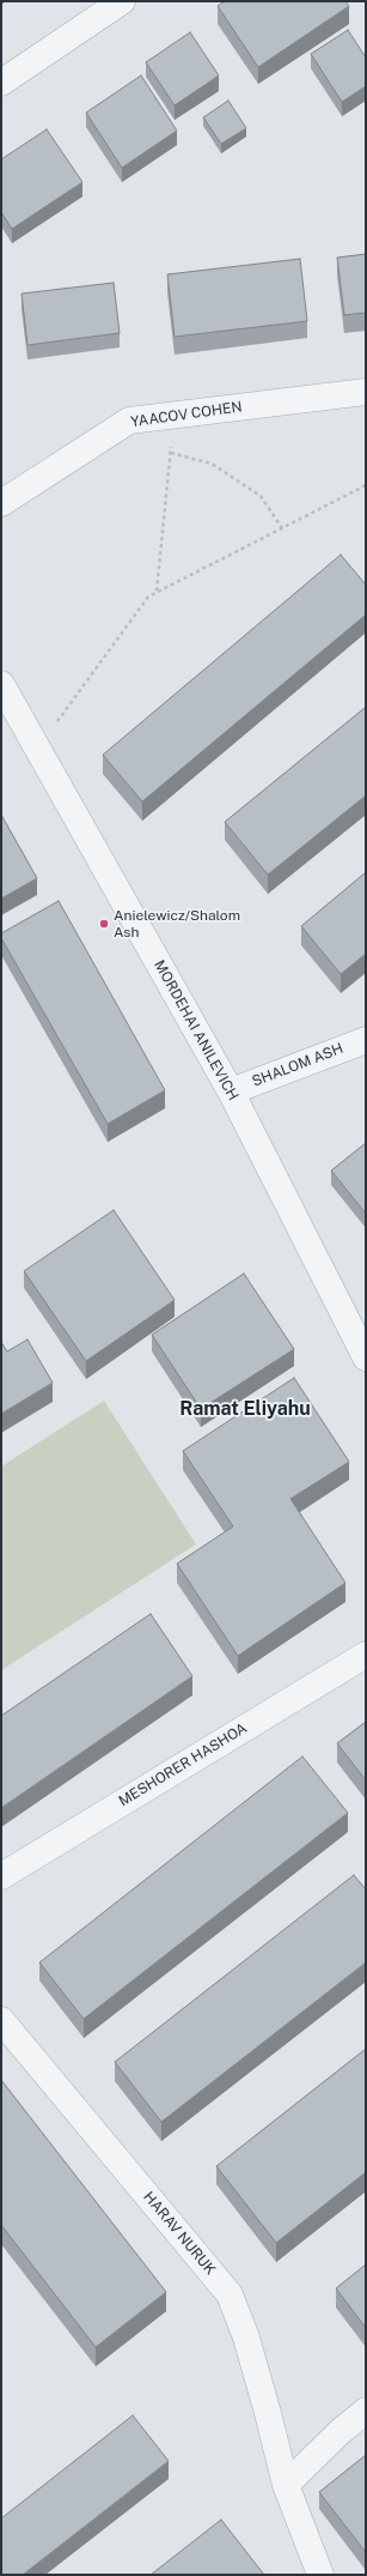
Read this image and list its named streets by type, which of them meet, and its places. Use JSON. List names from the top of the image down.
{
  "streets": {
    "street": [
      "YAACOV COHEN",
      "MORDEHAI ANILEVICH",
      "SHALOM ASH",
      "MESHORER HASHOA",
      "HARAV NURUK"
    ]
  },
  "crossings": [
    ["MORDEHAI ANILEVICH", "SHALOM ASH"]
  ],
  "districts": ["Ramat Eliyahu"],
  "places": ["Anielewicz/Shalom Ash"]
}
